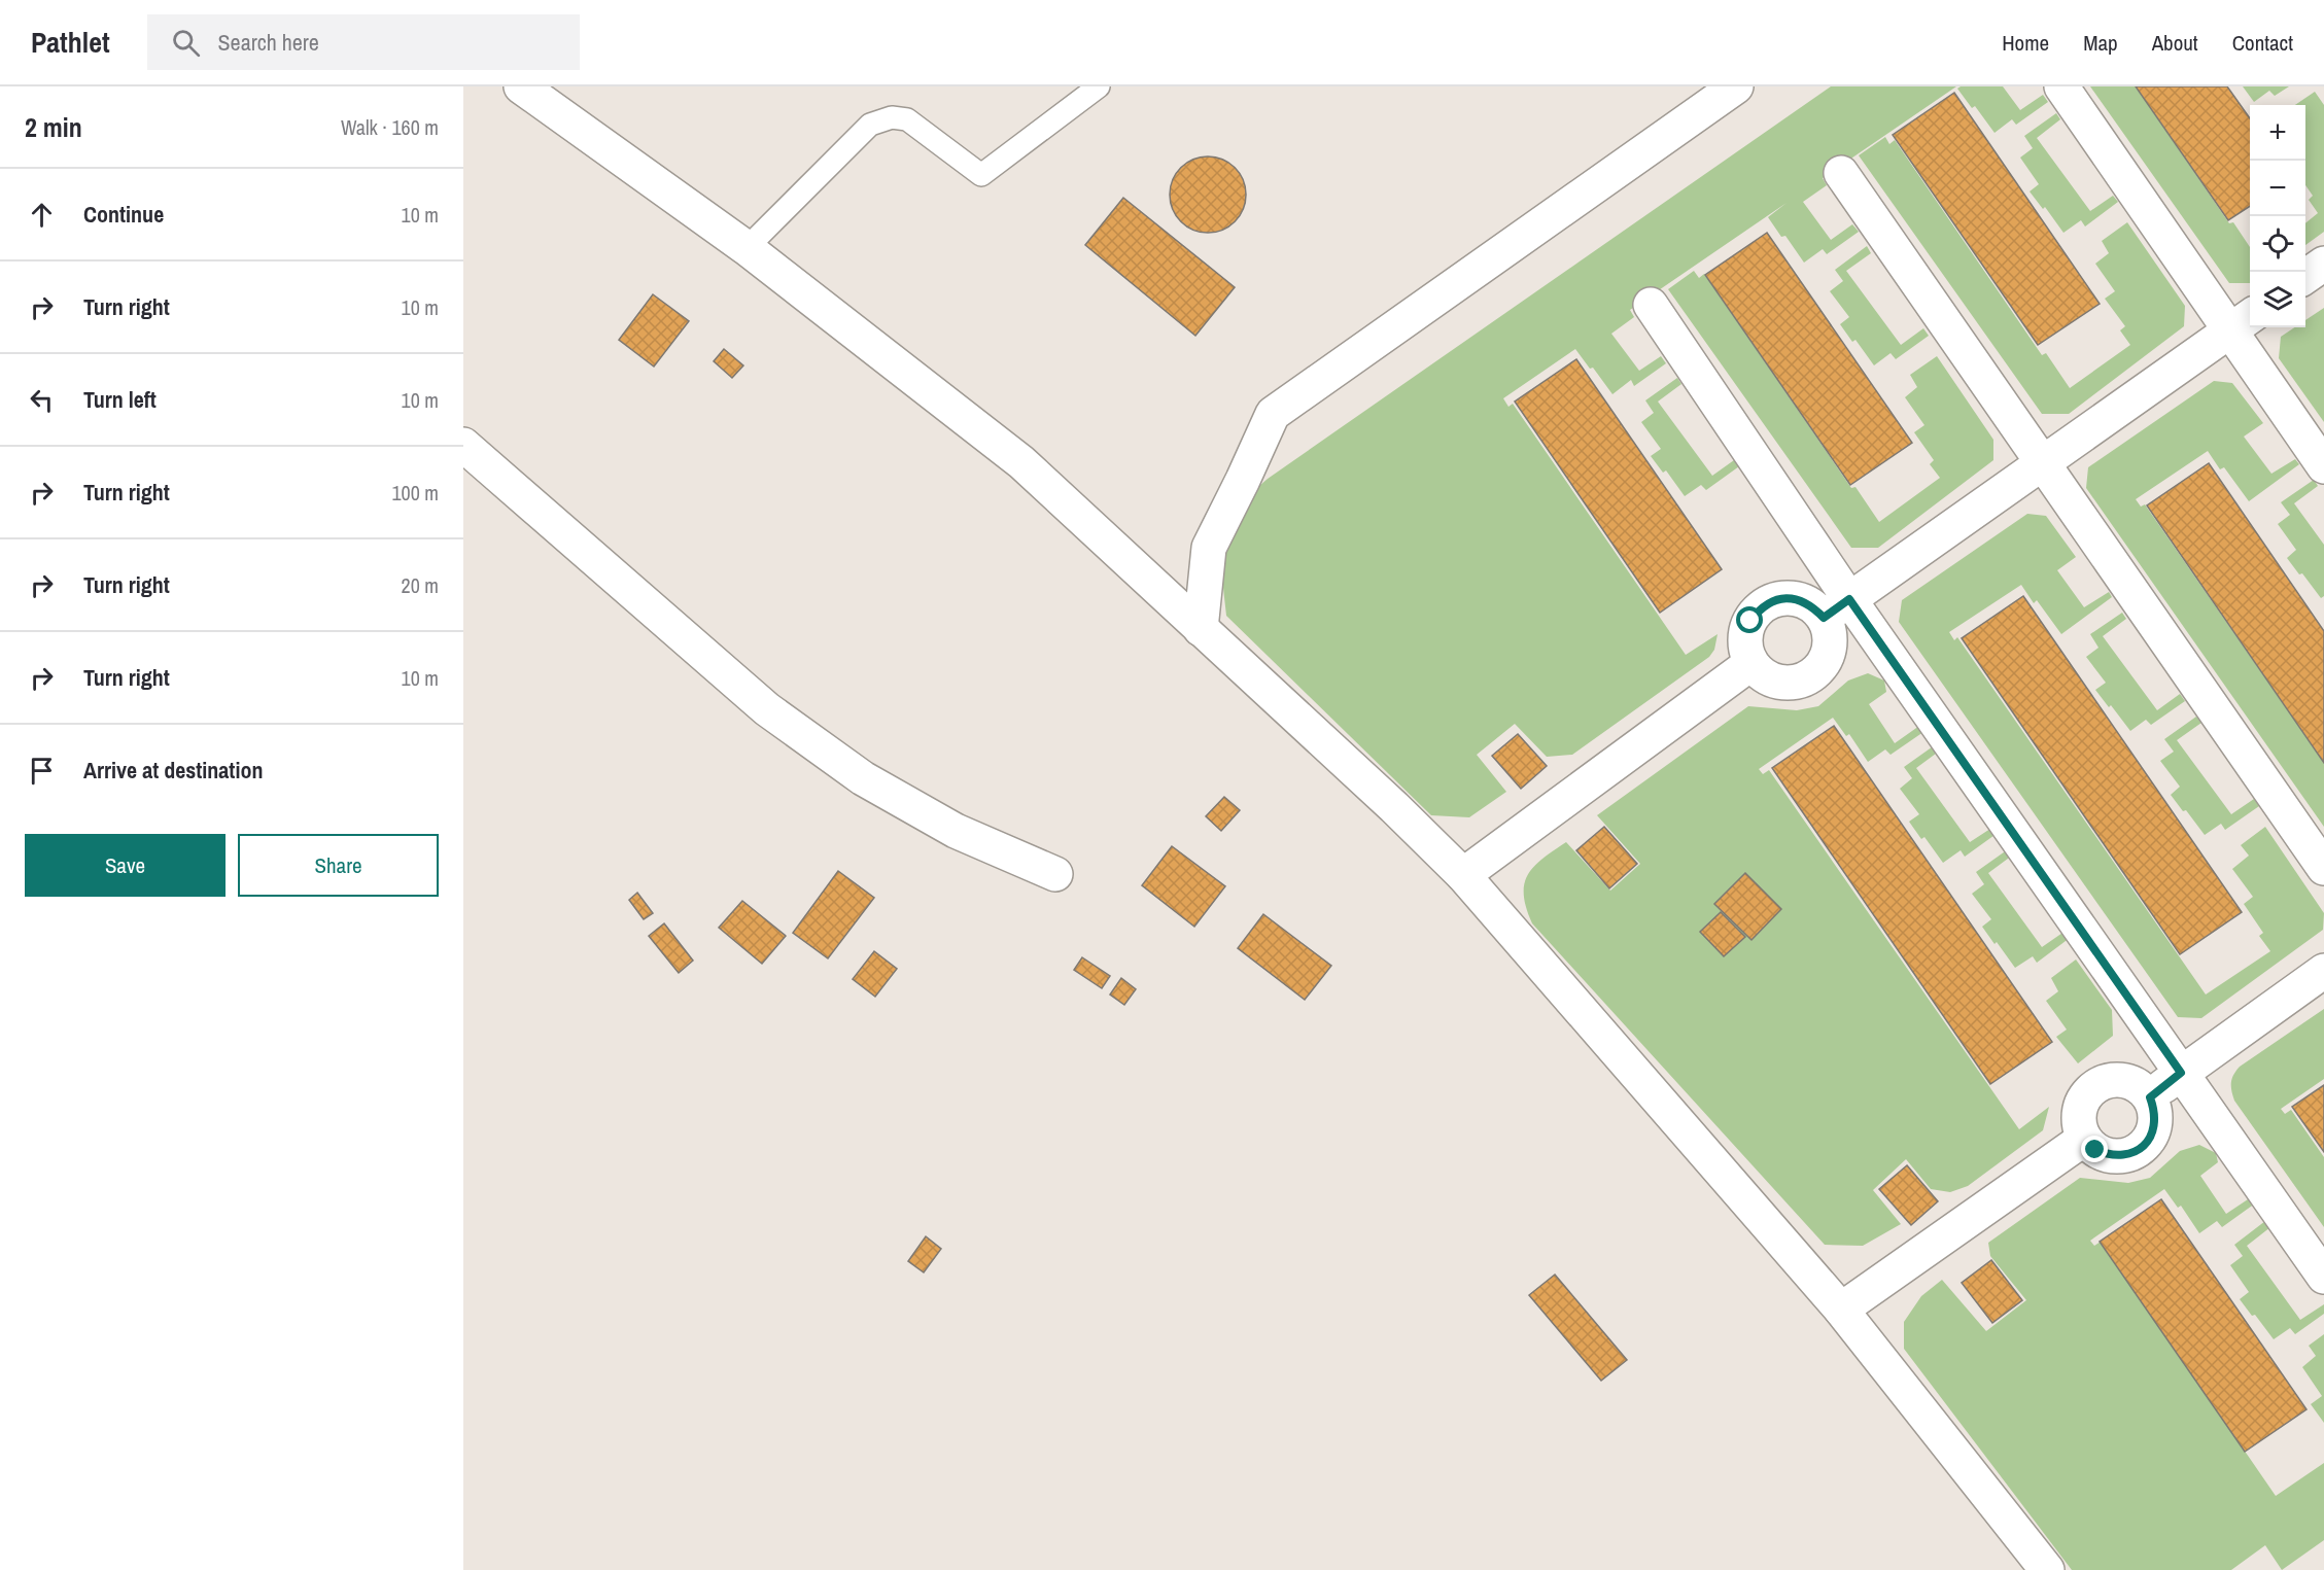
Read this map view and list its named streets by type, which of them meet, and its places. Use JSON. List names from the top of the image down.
{
  "page": {
    "header": "Pathlet",
    "search": "Search here",
    "nav": [
      "Home",
      "Map",
      "About",
      "Contact"
    ],
    "heading": ["2 min", "Walk · 160 m"],
    "map_buttons": ["+", "−"],
    "list": [
      ["Continue", "10 m"],
      ["Turn right", "10 m"],
      ["Turn left", "10 m"],
      ["Turn right", "100 m"],
      ["Turn right", "20 m"],
      ["Turn right", "10 m"],
      "Arrive at destination"
    ],
    "buttons": ["Save", "Share"]
  }
}
